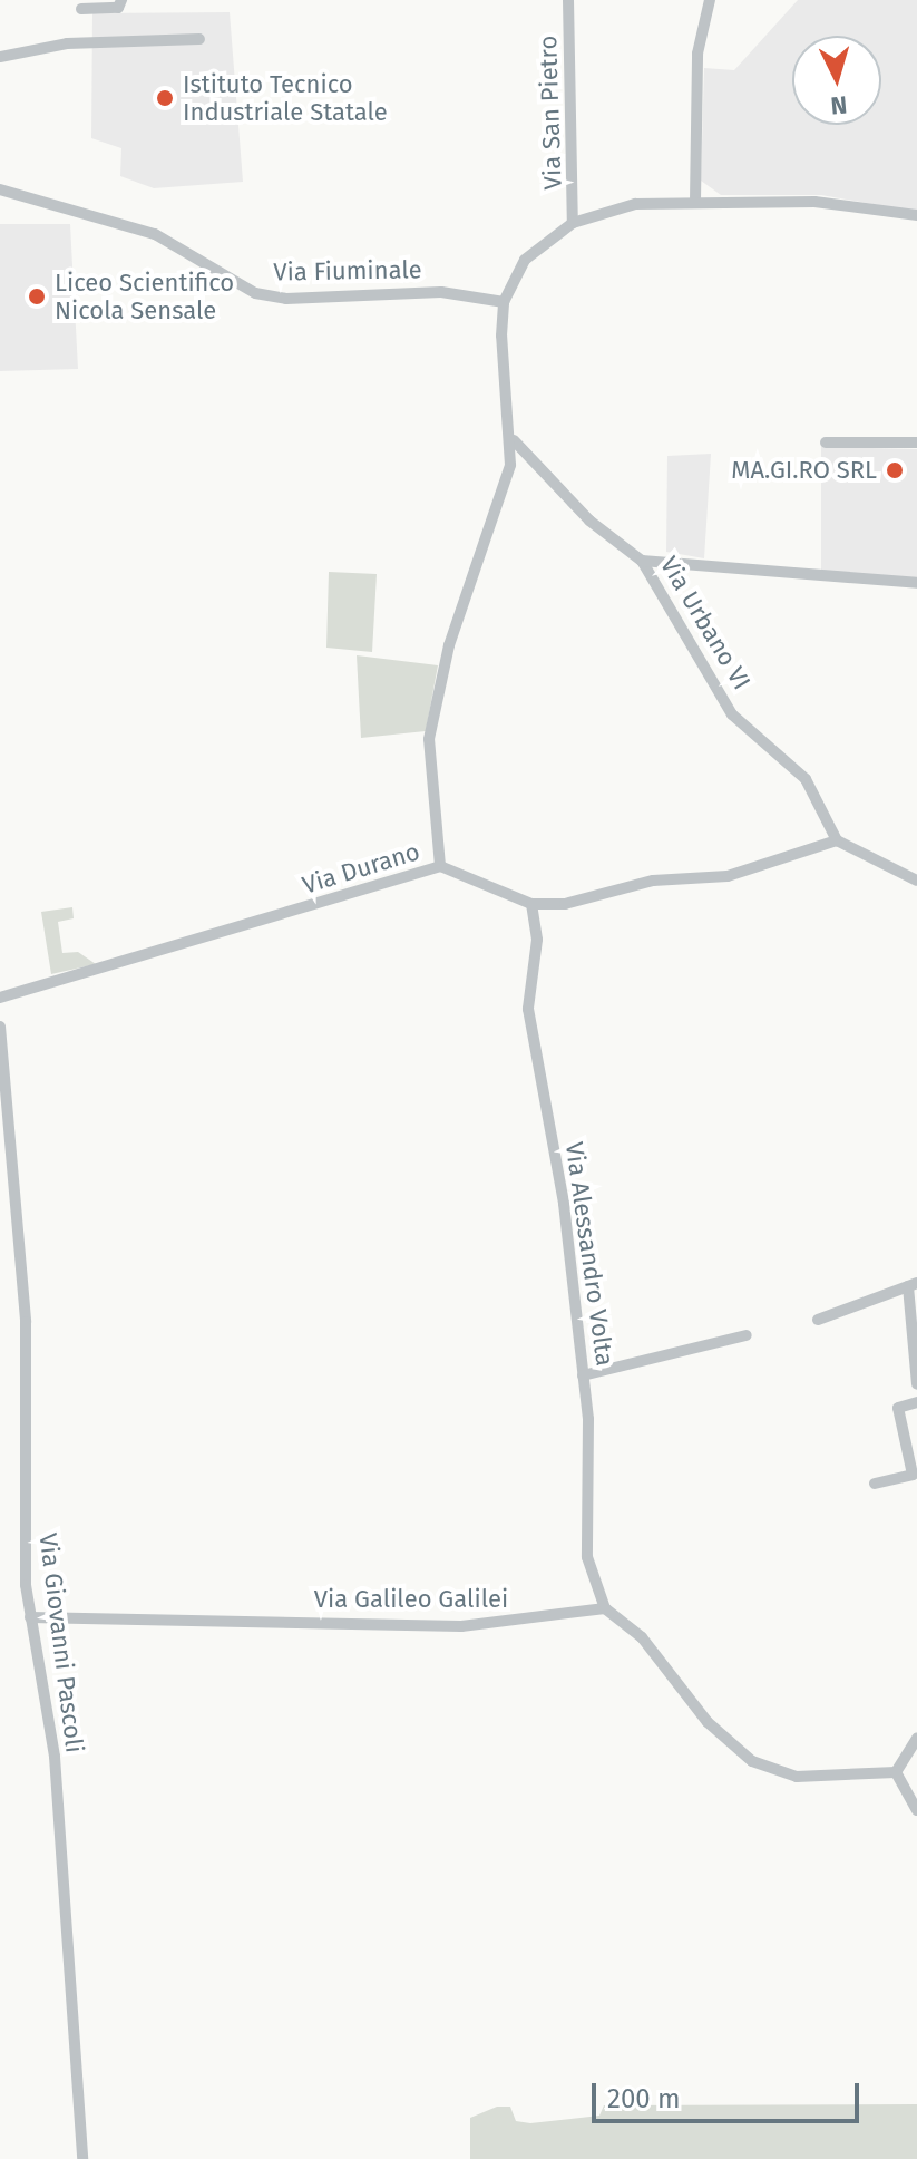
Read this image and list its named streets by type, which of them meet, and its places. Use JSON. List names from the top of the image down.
{
  "streets": {
    "street": [
      "Via San Pietro",
      "Via Fiuminale",
      "Via Urbano VI",
      "Via Durano",
      "Via Alessandro Volta",
      "Via Galileo Galilei",
      "Via Giovanni Pascoli"
    ]
  },
  "crossings": [
    ["Via Durano", "Via Alessandro Volta"],
    ["Via Alessandro Volta", "Via Galileo Galilei"],
    ["Via Galileo Galilei", "Via Giovanni Pascoli"]
  ],
  "places": ["Istituto Tecnico Industriale Statale", "Liceo Scientifico Nicola Sensale", "MA.GI.RO SRL"],
  "scale_bar": "200 m",
  "north": "bottom"
}
